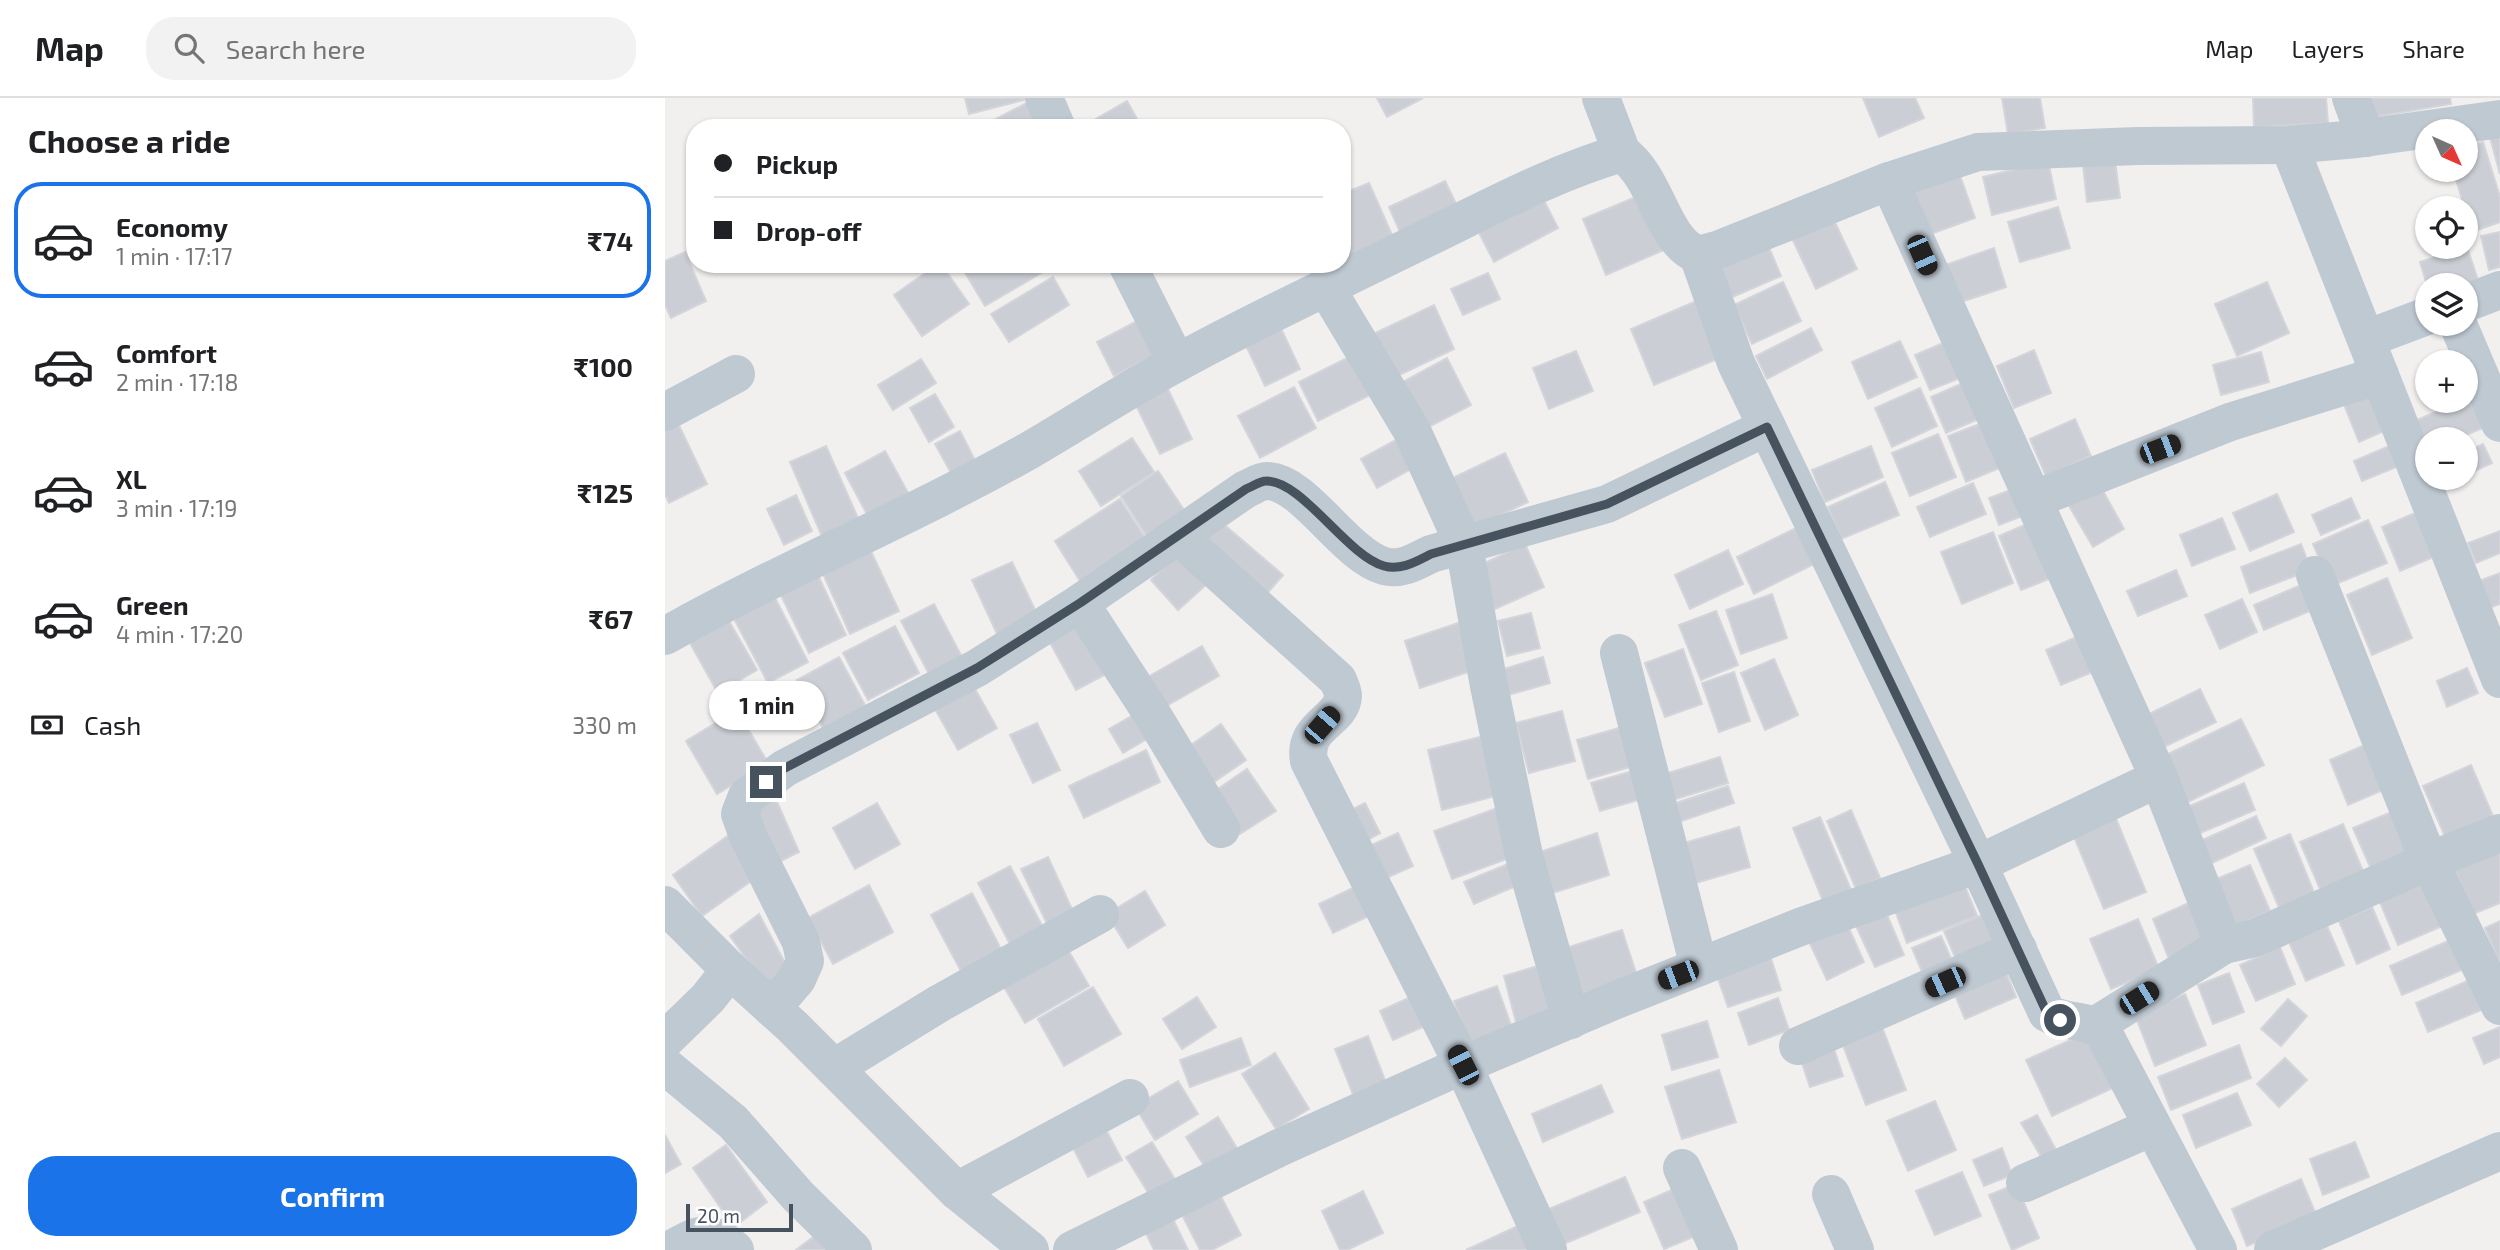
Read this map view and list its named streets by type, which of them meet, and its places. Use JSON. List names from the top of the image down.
{
  "scale_bar": "20 m",
  "north": "bottom right",
  "page": {
    "header": "Map",
    "search": "Search here",
    "nav": ["Map", "Layers", "Share"],
    "heading": "Choose a ride",
    "map_buttons": ["+", "−"],
    "banner": ["Pickup", "Drop-off"],
    "list": [
      {
        "name": "Economy",
        "note": "1 min · 17:17",
        "value": "₹74"
      },
      {
        "name": "Comfort",
        "note": "2 min · 17:18",
        "value": "₹100"
      },
      {
        "name": "XL",
        "note": "3 min · 17:19",
        "value": "₹125"
      },
      {
        "name": "Green",
        "note": "4 min · 17:20",
        "value": "₹67"
      }
    ],
    "bubble": "1 min",
    "pay": ["Cash", "330 m"],
    "buttons": "Confirm",
    "scale": "20 m"
  }
}
